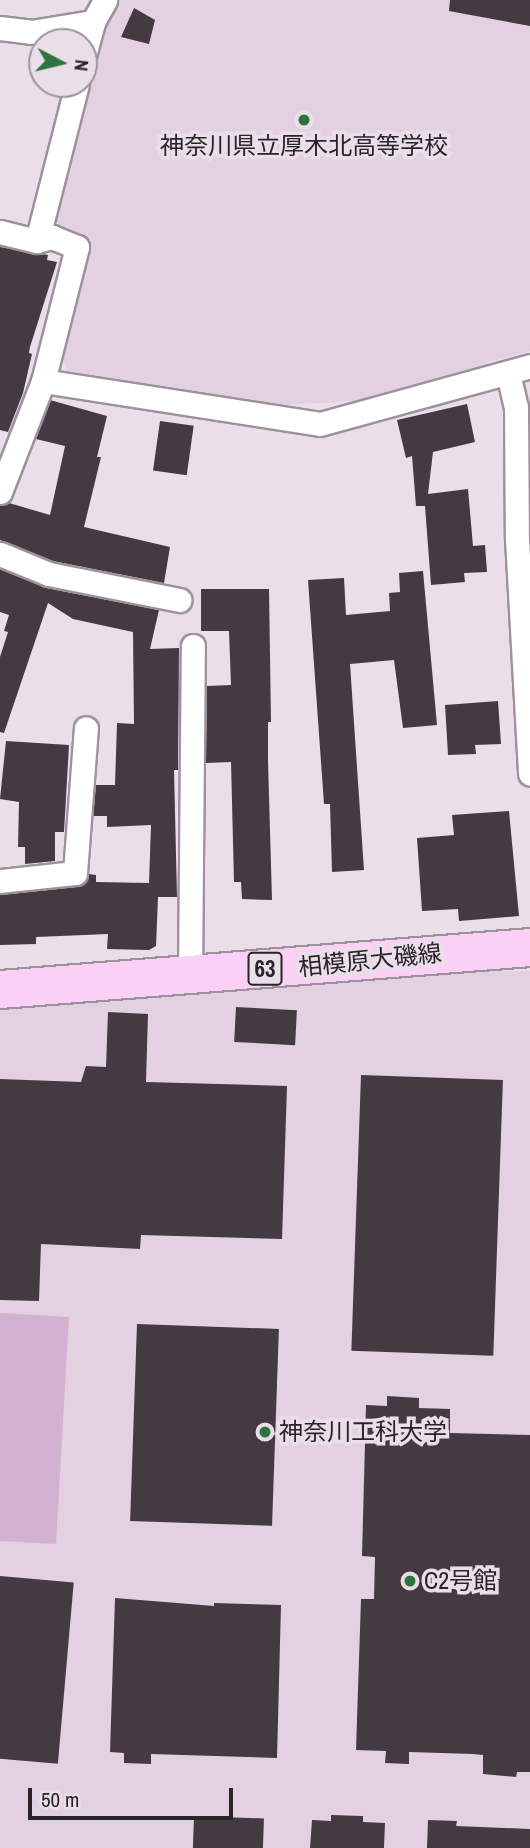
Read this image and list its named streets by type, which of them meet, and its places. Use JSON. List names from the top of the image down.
{
  "streets": {
    "main road": ["相模原大磯線", "63"]
  },
  "places": ["神奈川県立厚木北高等学校", "神奈川工科大学", "C2号館"],
  "scale_bar": "50 m",
  "north": "right"
}
